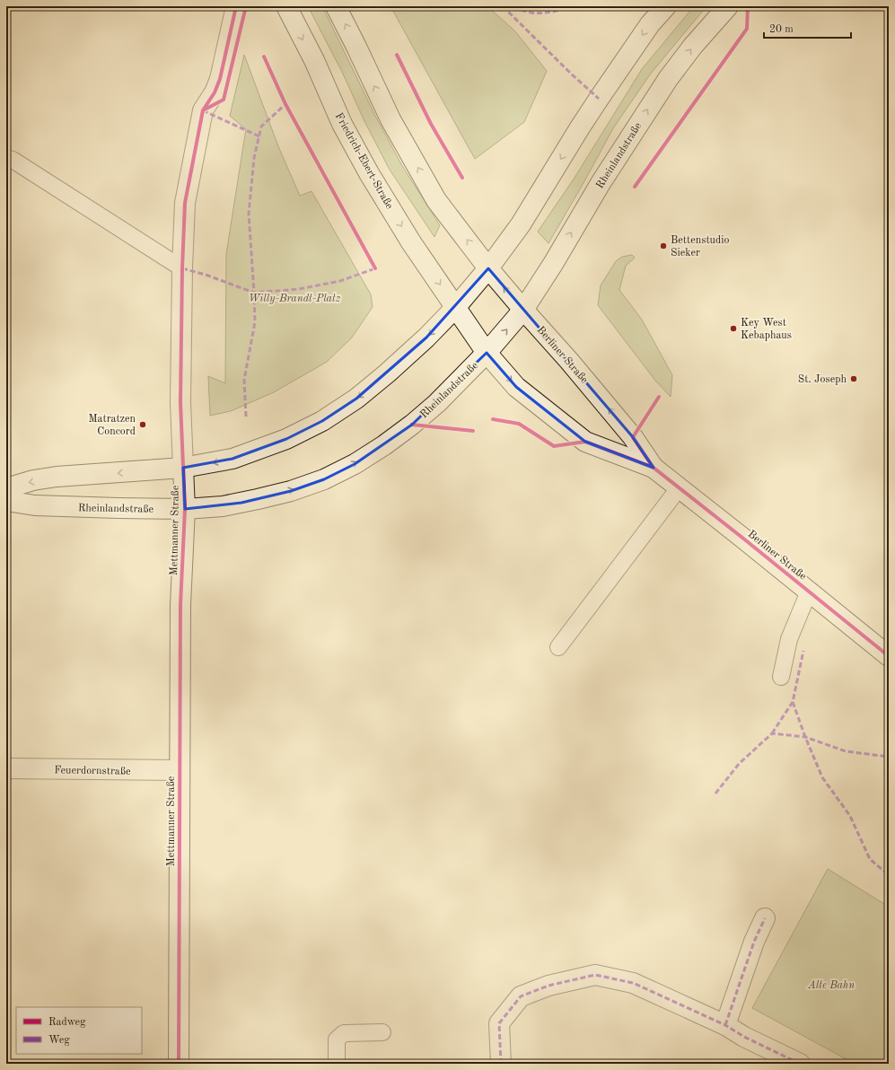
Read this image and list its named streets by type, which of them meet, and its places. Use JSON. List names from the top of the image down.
{
  "streets": {
    "main road": [
      "Rheinlandstraße",
      "Friedrich-Ebert-Straße",
      "Berliner Straße",
      "Mettmanner Straße",
      "Feuerdornstraße"
    ]
  },
  "crossings": [
    ["Rheinlandstraße", "Friedrich-Ebert-Straße"],
    ["Rheinlandstraße", "Berliner Straße"],
    ["Rheinlandstraße", "Mettmanner Straße"],
    ["Friedrich-Ebert-Straße", "Berliner Straße"],
    ["Mettmanner Straße", "Feuerdornstraße"]
  ],
  "parks": ["Willy-Brandt-Platz", "Alte Bahn"],
  "places": [
    "Bettenstudio Sieker",
    "Key West Kebaphaus",
    "St. Joseph",
    "Matratzen Concord"
  ],
  "legend": ["Radweg", "Weg"],
  "scale_bar": "20 m"
}
